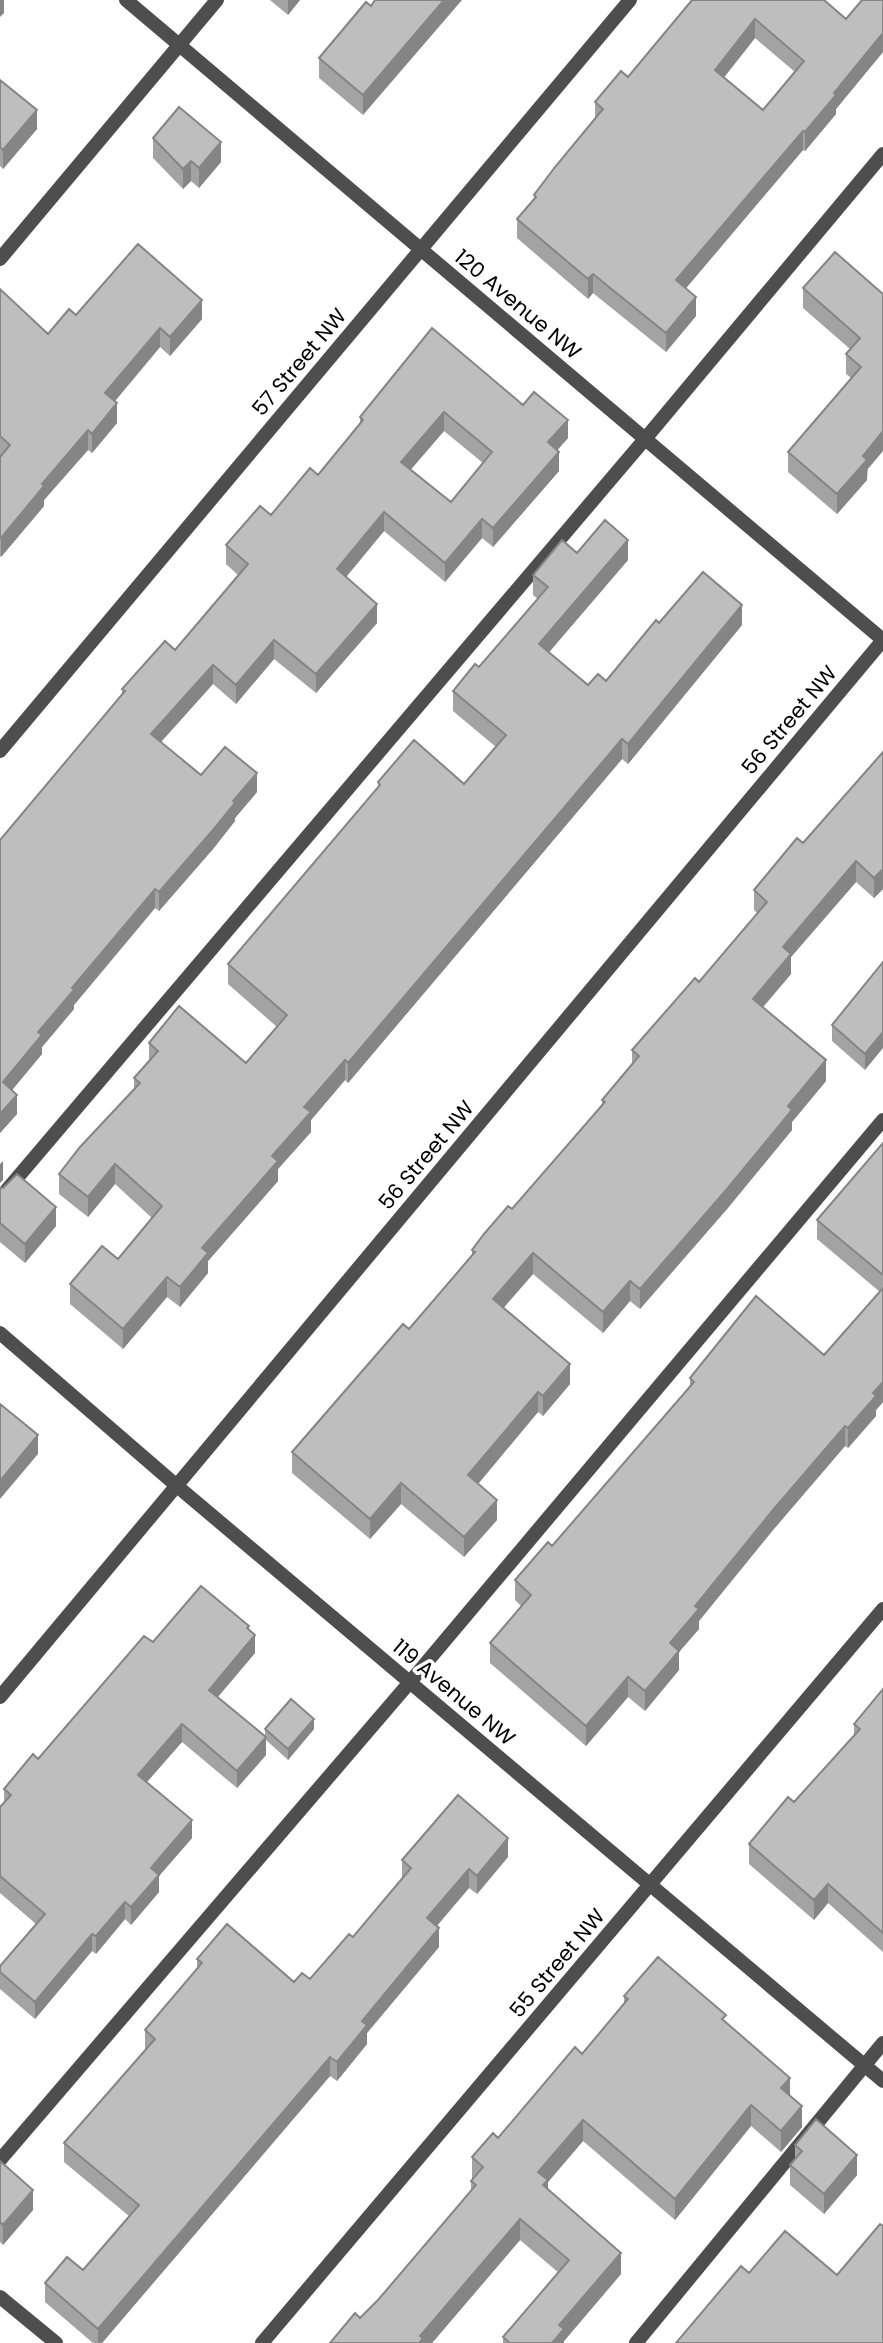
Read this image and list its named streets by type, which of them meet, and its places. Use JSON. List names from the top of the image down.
{
  "streets": {
    "street": [
      "120 Avenue NW",
      "57 Street NW",
      "56 Street NW",
      "119 Avenue NW",
      "55 Street NW"
    ]
  },
  "crossings": [
    ["120 Avenue NW", "57 Street NW"],
    ["120 Avenue NW", "56 Street NW"],
    ["56 Street NW", "119 Avenue NW"],
    ["119 Avenue NW", "55 Street NW"]
  ]
}
